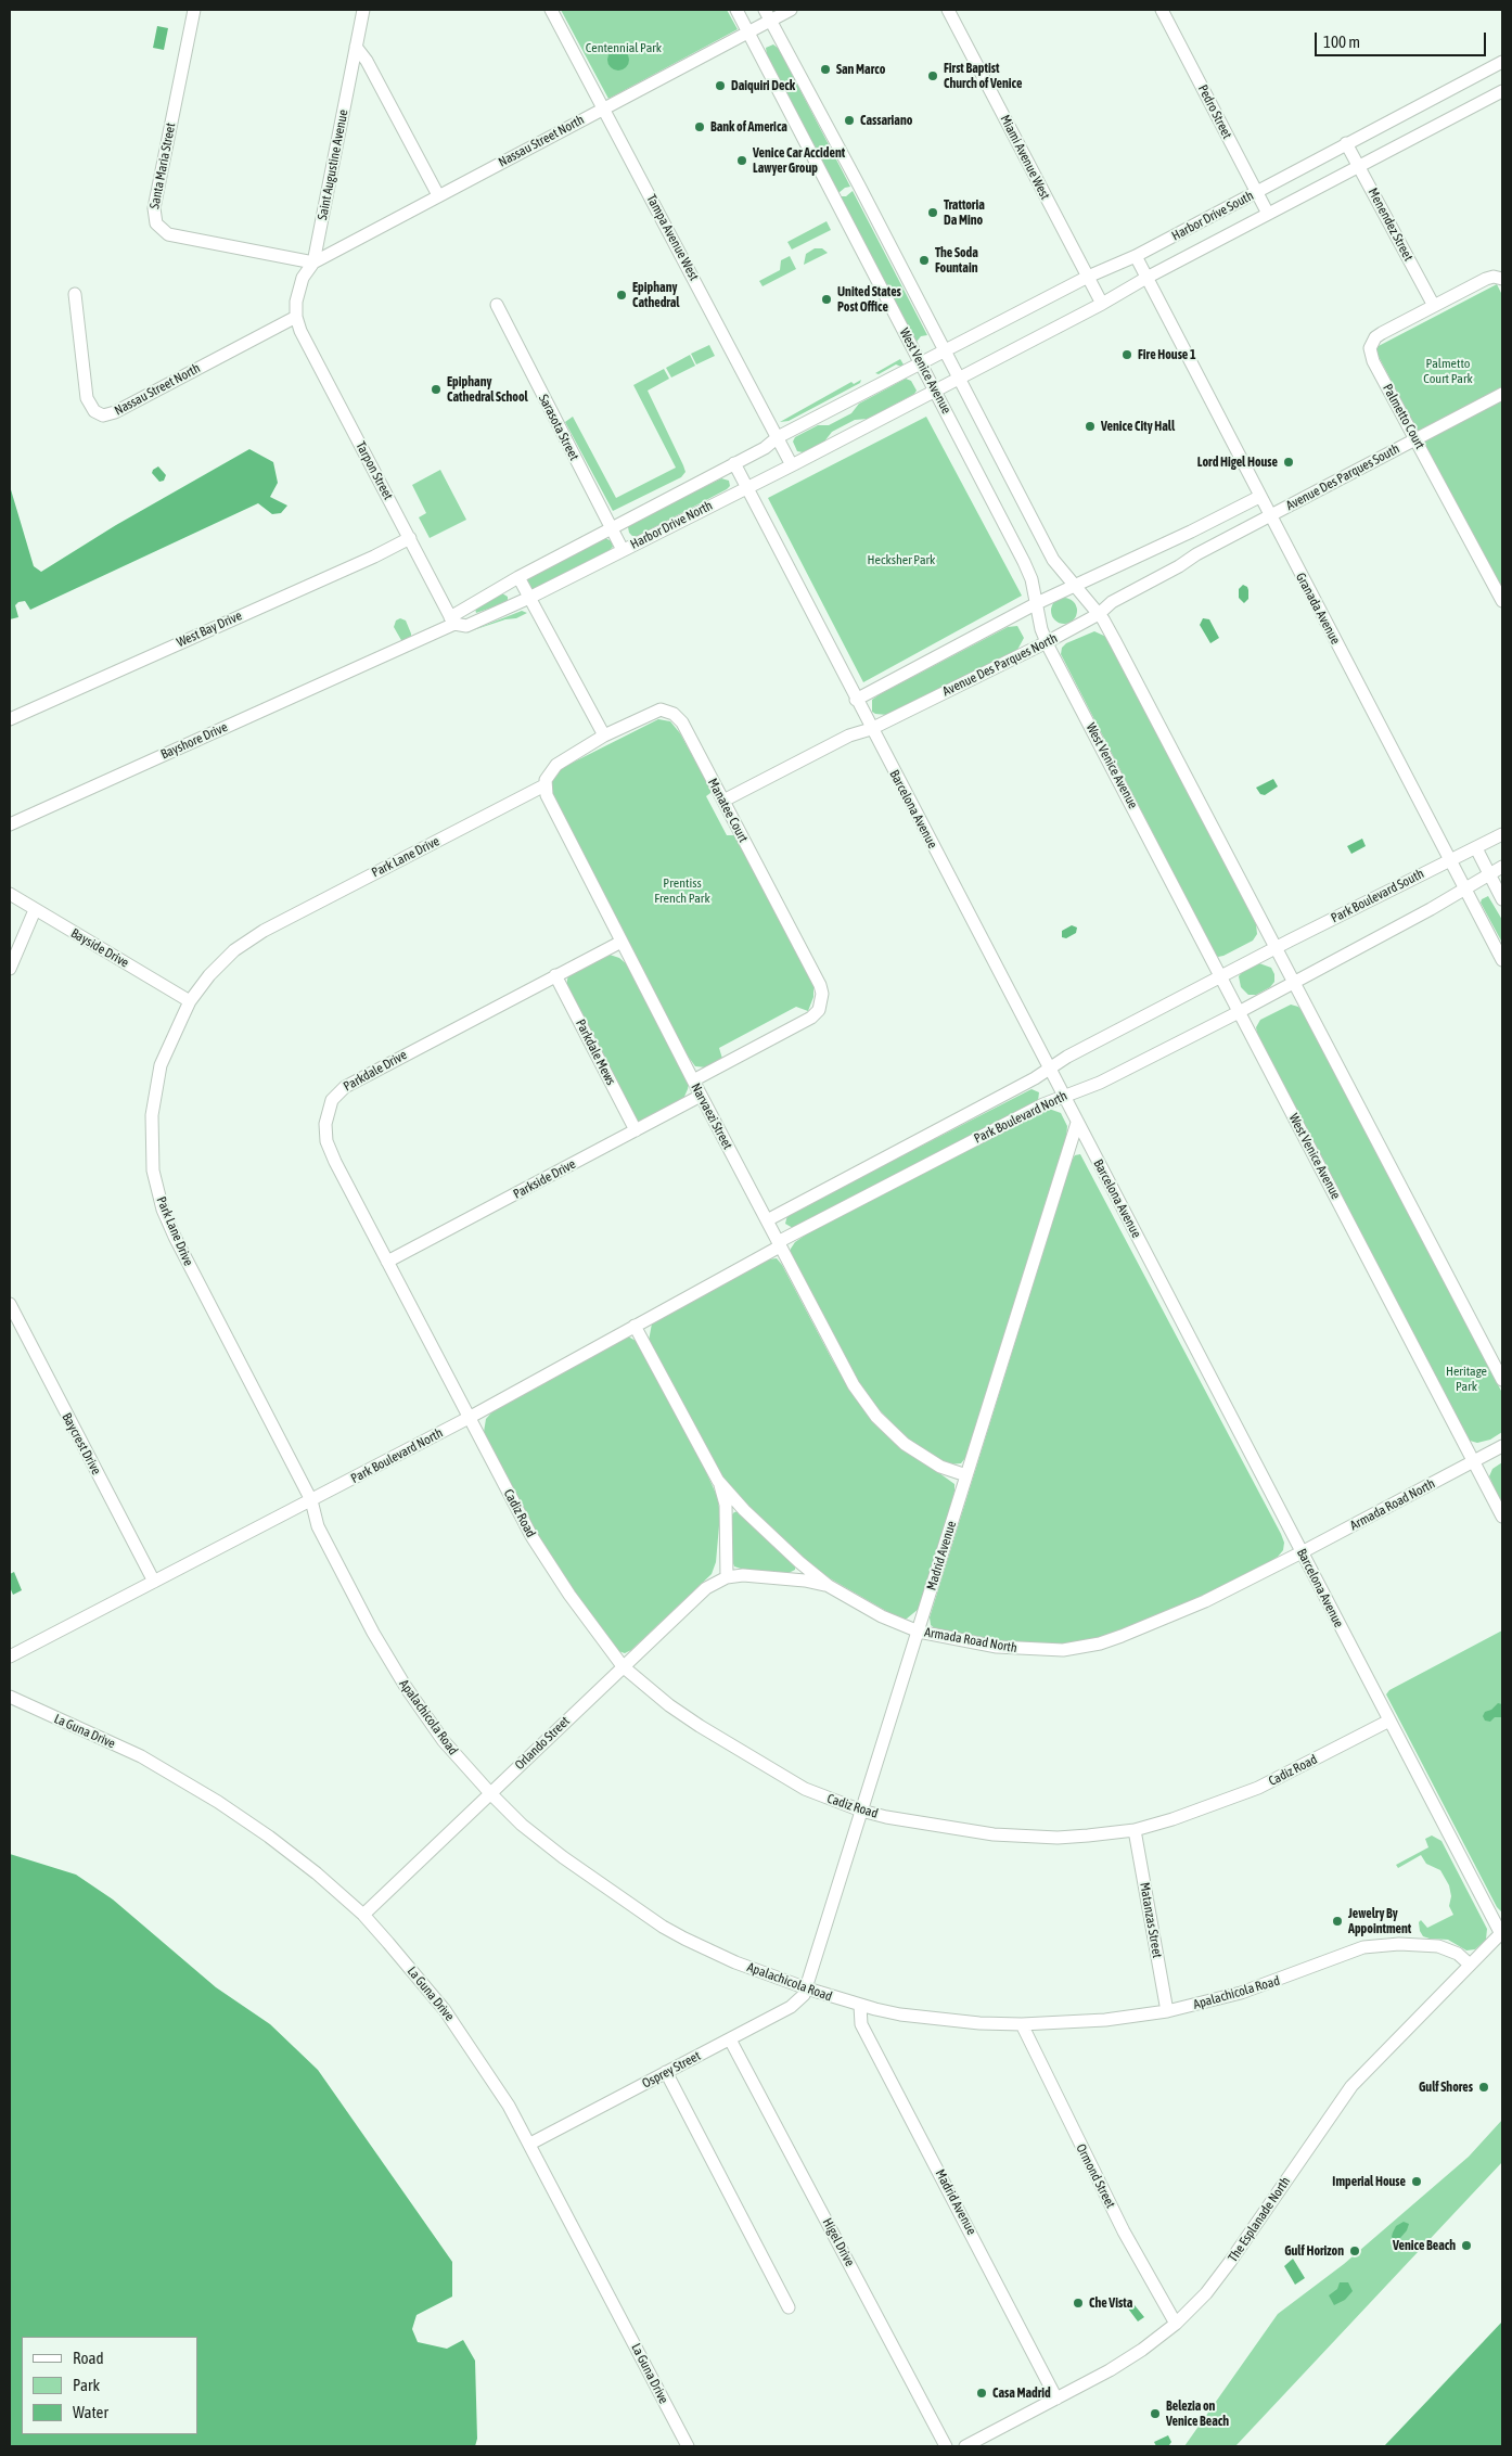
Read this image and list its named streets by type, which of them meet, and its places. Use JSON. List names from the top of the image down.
{
  "streets": {
    "street": [
      "Pedro Street",
      "Nassau Street North",
      "Miami Avenue West",
      "Saint Augustine Avenue",
      "Santa Maria Street",
      "Harbor Drive South",
      "Menendez Street",
      "Tampa Avenue West",
      "West Venice Avenue",
      "Palmetto Court",
      "Sarasota Street",
      "Tarpon Street",
      "Avenue Des Parques South",
      "Harbor Drive North",
      "Granada Avenue",
      "West Bay Drive",
      "Avenue Des Parques North",
      "Bayshore Drive",
      "Barcelona Avenue",
      "Manatee Court",
      "Park Lane Drive",
      "Park Boulevard South",
      "Bayside Drive",
      "Parkdale Mews",
      "Parkdale Drive",
      "Narvaezi Street",
      "Park Boulevard North",
      "Parkside Drive",
      "Baycrest Drive",
      "Armada Road North",
      "Cadiz Road",
      "Madrid Avenue",
      "Apalachicola Road",
      "La Guna Drive",
      "Orlando Street",
      "Matanzas Street",
      "Osprey Street",
      "Ormond Street",
      "The Esplanade North",
      "Higel Drive"
    ]
  },
  "crossings": [
    ["Pedro Street", "Harbor Drive South"],
    ["Nassau Street North", "Saint Augustine Avenue"],
    ["Nassau Street North", "Santa Maria Street"],
    ["Nassau Street North", "Tampa Avenue West"],
    ["Nassau Street North", "West Venice Avenue"],
    ["Nassau Street North", "Tarpon Street"],
    ["Miami Avenue West", "Harbor Drive South"],
    ["Saint Augustine Avenue", "Santa Maria Street"],
    ["Saint Augustine Avenue", "Tarpon Street"],
    ["Harbor Drive South", "Menendez Street"],
    ["Harbor Drive South", "West Venice Avenue"],
    ["Harbor Drive South", "Harbor Drive North"],
    ["Harbor Drive South", "Granada Avenue"],
    ["Menendez Street", "Palmetto Court"],
    ["Tampa Avenue West", "Harbor Drive North"],
    ["West Venice Avenue", "Harbor Drive North"],
    ["West Venice Avenue", "Avenue Des Parques North"],
    ["West Venice Avenue", "Park Boulevard South"],
    ["West Venice Avenue", "Park Boulevard North"],
    ["West Venice Avenue", "Armada Road North"],
    ["Palmetto Court", "Avenue Des Parques South"],
    ["Sarasota Street", "Harbor Drive North"],
    ["Tarpon Street", "Harbor Drive North"],
    ["Tarpon Street", "West Bay Drive"],
    ["Avenue Des Parques South", "Granada Avenue"],
    ["Avenue Des Parques South", "Avenue Des Parques North"],
    ["Harbor Drive North", "Bayshore Drive"],
    ["Harbor Drive North", "Barcelona Avenue"],
    ["Granada Avenue", "Avenue Des Parques North"],
    ["Granada Avenue", "Park Boulevard South"],
    ["Avenue Des Parques North", "Barcelona Avenue"],
    ["Avenue Des Parques North", "Manatee Court"],
    ["Barcelona Avenue", "Park Boulevard North"],
    ["Barcelona Avenue", "Armada Road North"],
    ["Barcelona Avenue", "Cadiz Road"],
    ["Barcelona Avenue", "Madrid Avenue"],
    ["Barcelona Avenue", "The Esplanade North"],
    ["Manatee Court", "Narvaezi Street"],
    ["Park Lane Drive", "Bayside Drive"],
    ["Park Lane Drive", "Narvaezi Street"],
    ["Park Lane Drive", "Park Boulevard North"],
    ["Park Lane Drive", "Apalachicola Road"],
    ["Park Boulevard South", "Park Boulevard North"],
    ["Parkdale Mews", "Parkdale Drive"],
    ["Parkdale Mews", "Parkside Drive"],
    ["Parkdale Drive", "Narvaezi Street"],
    ["Parkdale Drive", "Park Boulevard North"],
    ["Parkdale Drive", "Parkside Drive"],
    ["Parkdale Drive", "Cadiz Road"],
    ["Narvaezi Street", "Park Boulevard North"],
    ["Narvaezi Street", "Parkside Drive"],
    ["Narvaezi Street", "Madrid Avenue"],
    ["Park Boulevard North", "Baycrest Drive"],
    ["Park Boulevard North", "Armada Road North"],
    ["Park Boulevard North", "Cadiz Road"],
    ["Park Boulevard North", "Apalachicola Road"],
    ["Armada Road North", "Madrid Avenue"],
    ["Armada Road North", "Orlando Street"],
    ["Cadiz Road", "Madrid Avenue"],
    ["Cadiz Road", "Orlando Street"],
    ["Cadiz Road", "Matanzas Street"],
    ["Madrid Avenue", "Apalachicola Road"],
    ["Madrid Avenue", "Osprey Street"],
    ["Madrid Avenue", "The Esplanade North"],
    ["Apalachicola Road", "Orlando Street"],
    ["Apalachicola Road", "Matanzas Street"],
    ["Apalachicola Road", "Osprey Street"],
    ["Apalachicola Road", "Ormond Street"],
    ["Apalachicola Road", "The Esplanade North"],
    ["La Guna Drive", "Orlando Street"],
    ["La Guna Drive", "Osprey Street"],
    ["Osprey Street", "Higel Drive"],
    ["Ormond Street", "The Esplanade North"]
  ],
  "parks": [
    "Centennial Park",
    "Palmetto Court Park",
    "Hecksher Park",
    "Prentiss French Park",
    "Heritage Park"
  ],
  "places": [
    "San Marco",
    "First Baptist Church of Venice",
    "Daiquiri Deck",
    "Cassariano",
    "Bank of America",
    "Venice Car Accident Lawyer Group",
    "Trattoria Da Mino",
    "The Soda Fountain",
    "Epiphany Cathedral",
    "United States Post Office",
    "Fire House 1",
    "Epiphany Cathedral School",
    "Venice City Hall",
    "Lord Higel House",
    "Jewelry By Appointment",
    "Gulf Shores",
    "Imperial House",
    "Venice Beach",
    "Gulf Horizon",
    "Che Vista",
    "Casa Madrid",
    "Belezia on Venice Beach"
  ],
  "legend": ["Road", "Park", "Water"],
  "scale_bar": "100 m"
}
